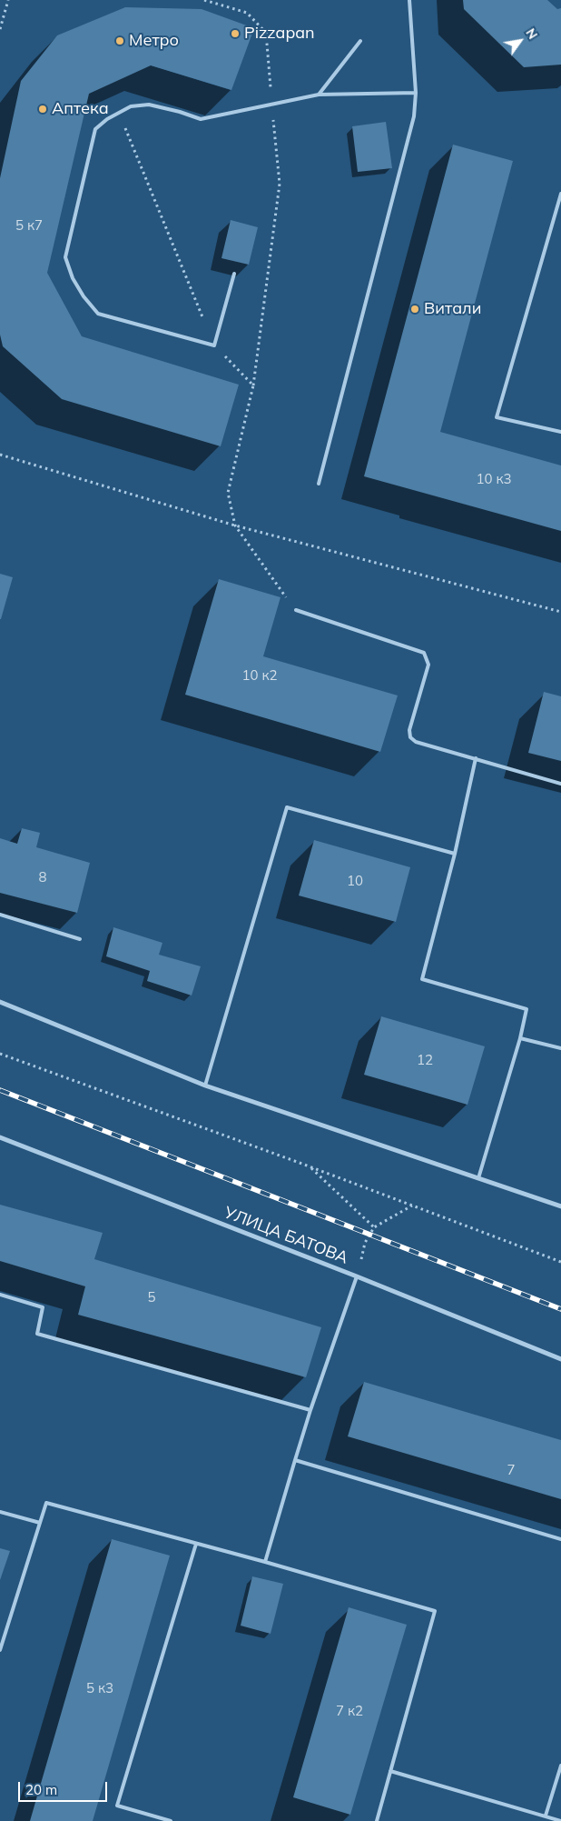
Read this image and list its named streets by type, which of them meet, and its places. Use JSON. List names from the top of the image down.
{
  "streets": {
    "street": ["УЛИЦА БАТОВА"]
  },
  "places": [
    "Pizzapan",
    "Метро",
    "Аптека",
    "Витали"
  ],
  "house_numbers": [
    "5 к7",
    "10 к3",
    "10 к2",
    "8",
    "10",
    "12",
    "5",
    "7",
    "5 к3",
    "7 к2"
  ],
  "scale_bar": "20 m",
  "north": "top right"
}
